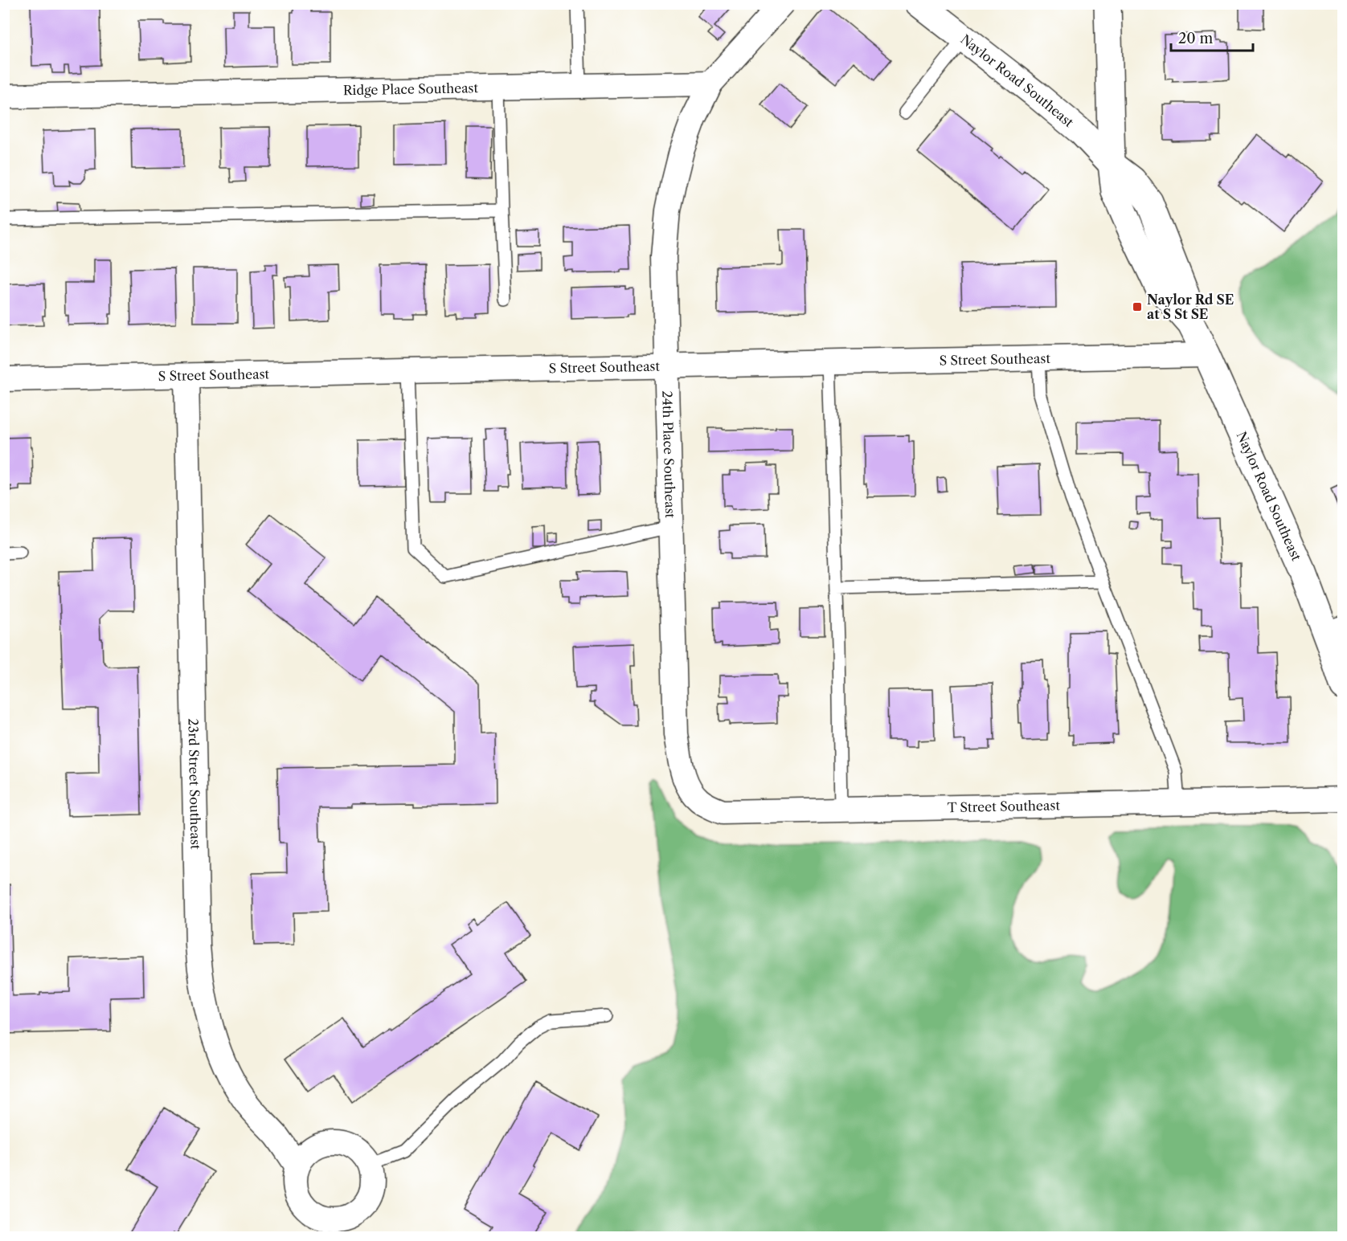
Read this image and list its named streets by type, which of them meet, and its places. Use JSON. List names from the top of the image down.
{
  "streets": {
    "street": [
      "Naylor Road Southeast",
      "Ridge Place Southeast",
      "S Street Southeast",
      "24th Place Southeast",
      "23rd Street Southeast",
      "T Street Southeast"
    ]
  },
  "crossings": [
    ["Naylor Road Southeast", "S Street Southeast"],
    ["Ridge Place Southeast", "24th Place Southeast"],
    ["S Street Southeast", "24th Place Southeast"],
    ["S Street Southeast", "23rd Street Southeast"],
    ["24th Place Southeast", "T Street Southeast"]
  ],
  "places": {
    "transit": ["Naylor Rd SE at S St SE"]
  },
  "scale_bar": "20 m"
}
